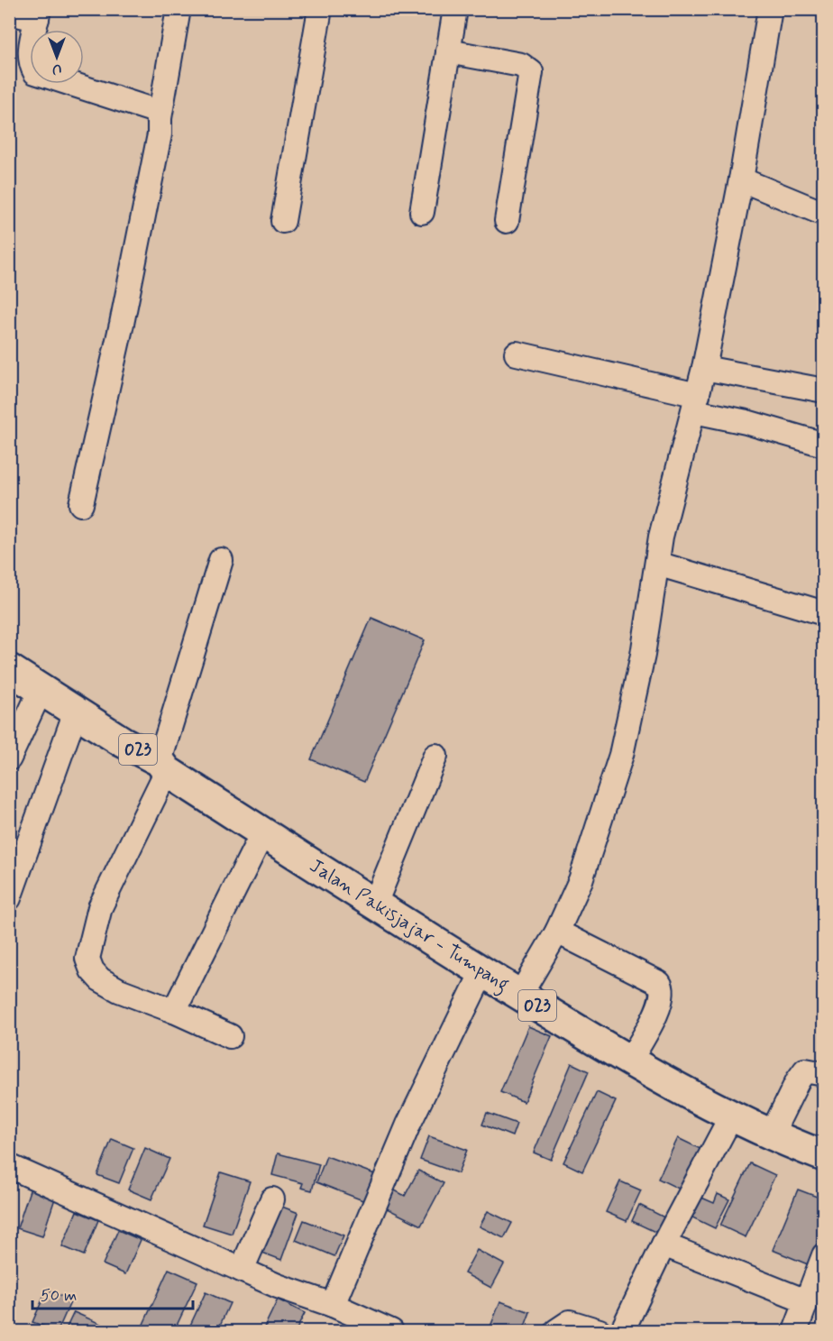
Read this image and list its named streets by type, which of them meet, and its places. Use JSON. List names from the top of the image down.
{
  "streets": {
    "main road": ["023", "Jalan Pakisjajar - Tumpang"]
  },
  "scale_bar": "50 m",
  "north": "bottom"
}
